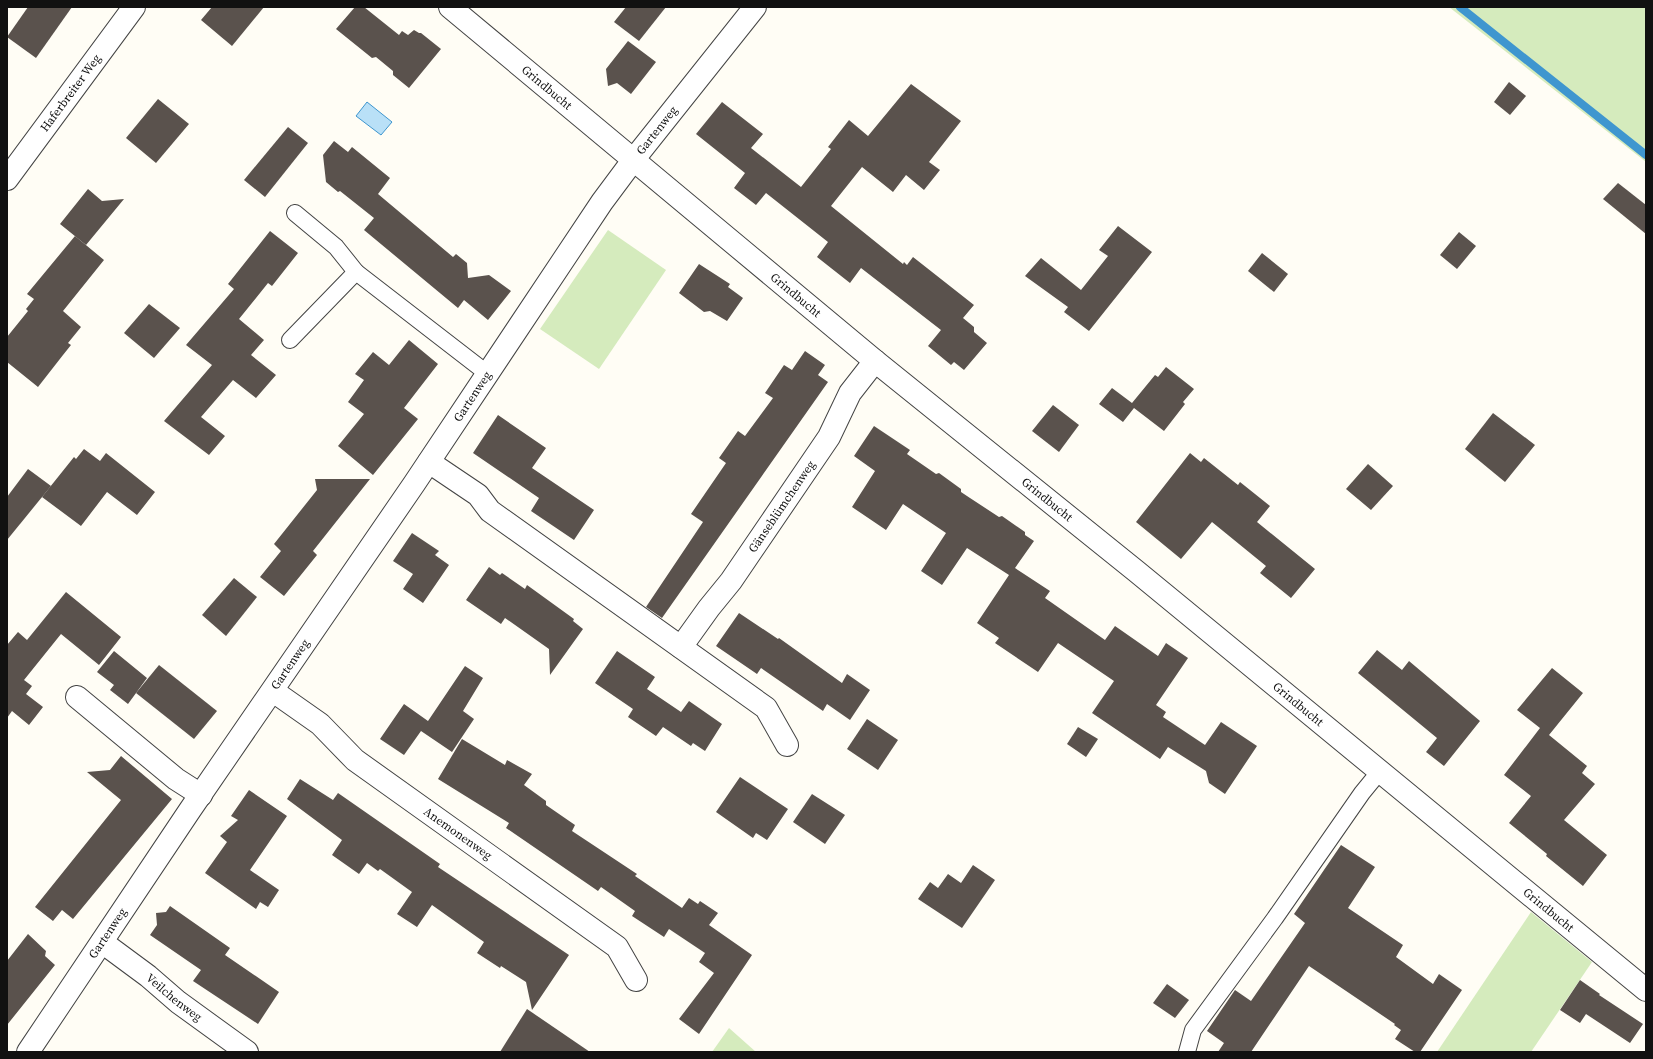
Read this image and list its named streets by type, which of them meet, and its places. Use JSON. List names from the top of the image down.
{
  "streets": {
    "street": [
      "Grindbucht",
      "Haferbreiter Weg",
      "Gartenweg",
      "Gänseblümchenweg",
      "Anemonenweg",
      "Veilchenweg"
    ]
  },
  "crossings": [
    ["Grindbucht", "Gartenweg"],
    ["Grindbucht", "Gänseblümchenweg"],
    ["Gartenweg", "Anemonenweg"],
    ["Gartenweg", "Veilchenweg"]
  ]
}
